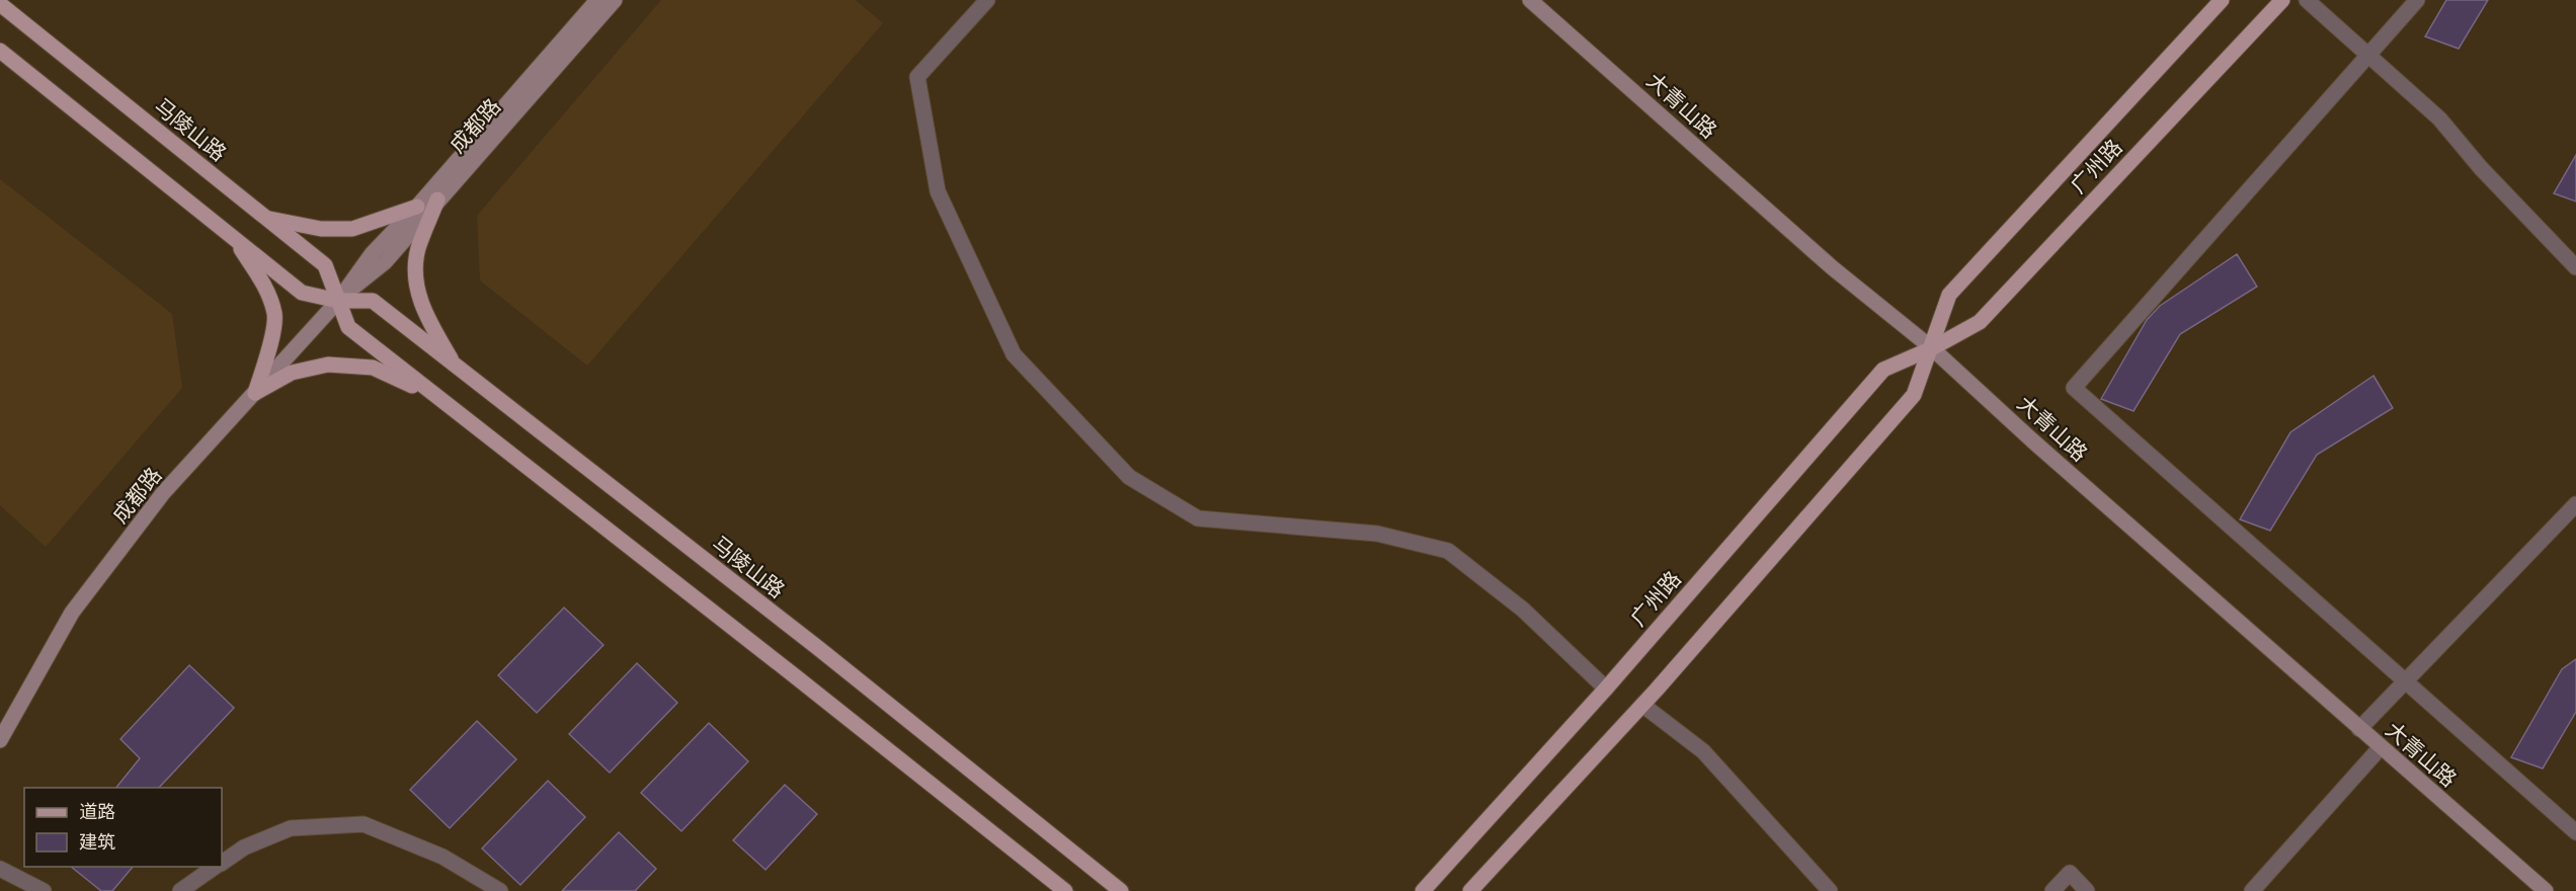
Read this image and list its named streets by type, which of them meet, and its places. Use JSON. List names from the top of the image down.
{
  "streets": {
    "main road": ["马陵山路", "广州路"],
    "street": ["大青山路", "成都路"]
  },
  "crossings": [
    ["大青山路", "广州路"],
    ["成都路", "马陵山路"]
  ],
  "legend": ["道路", "建筑"]
}
